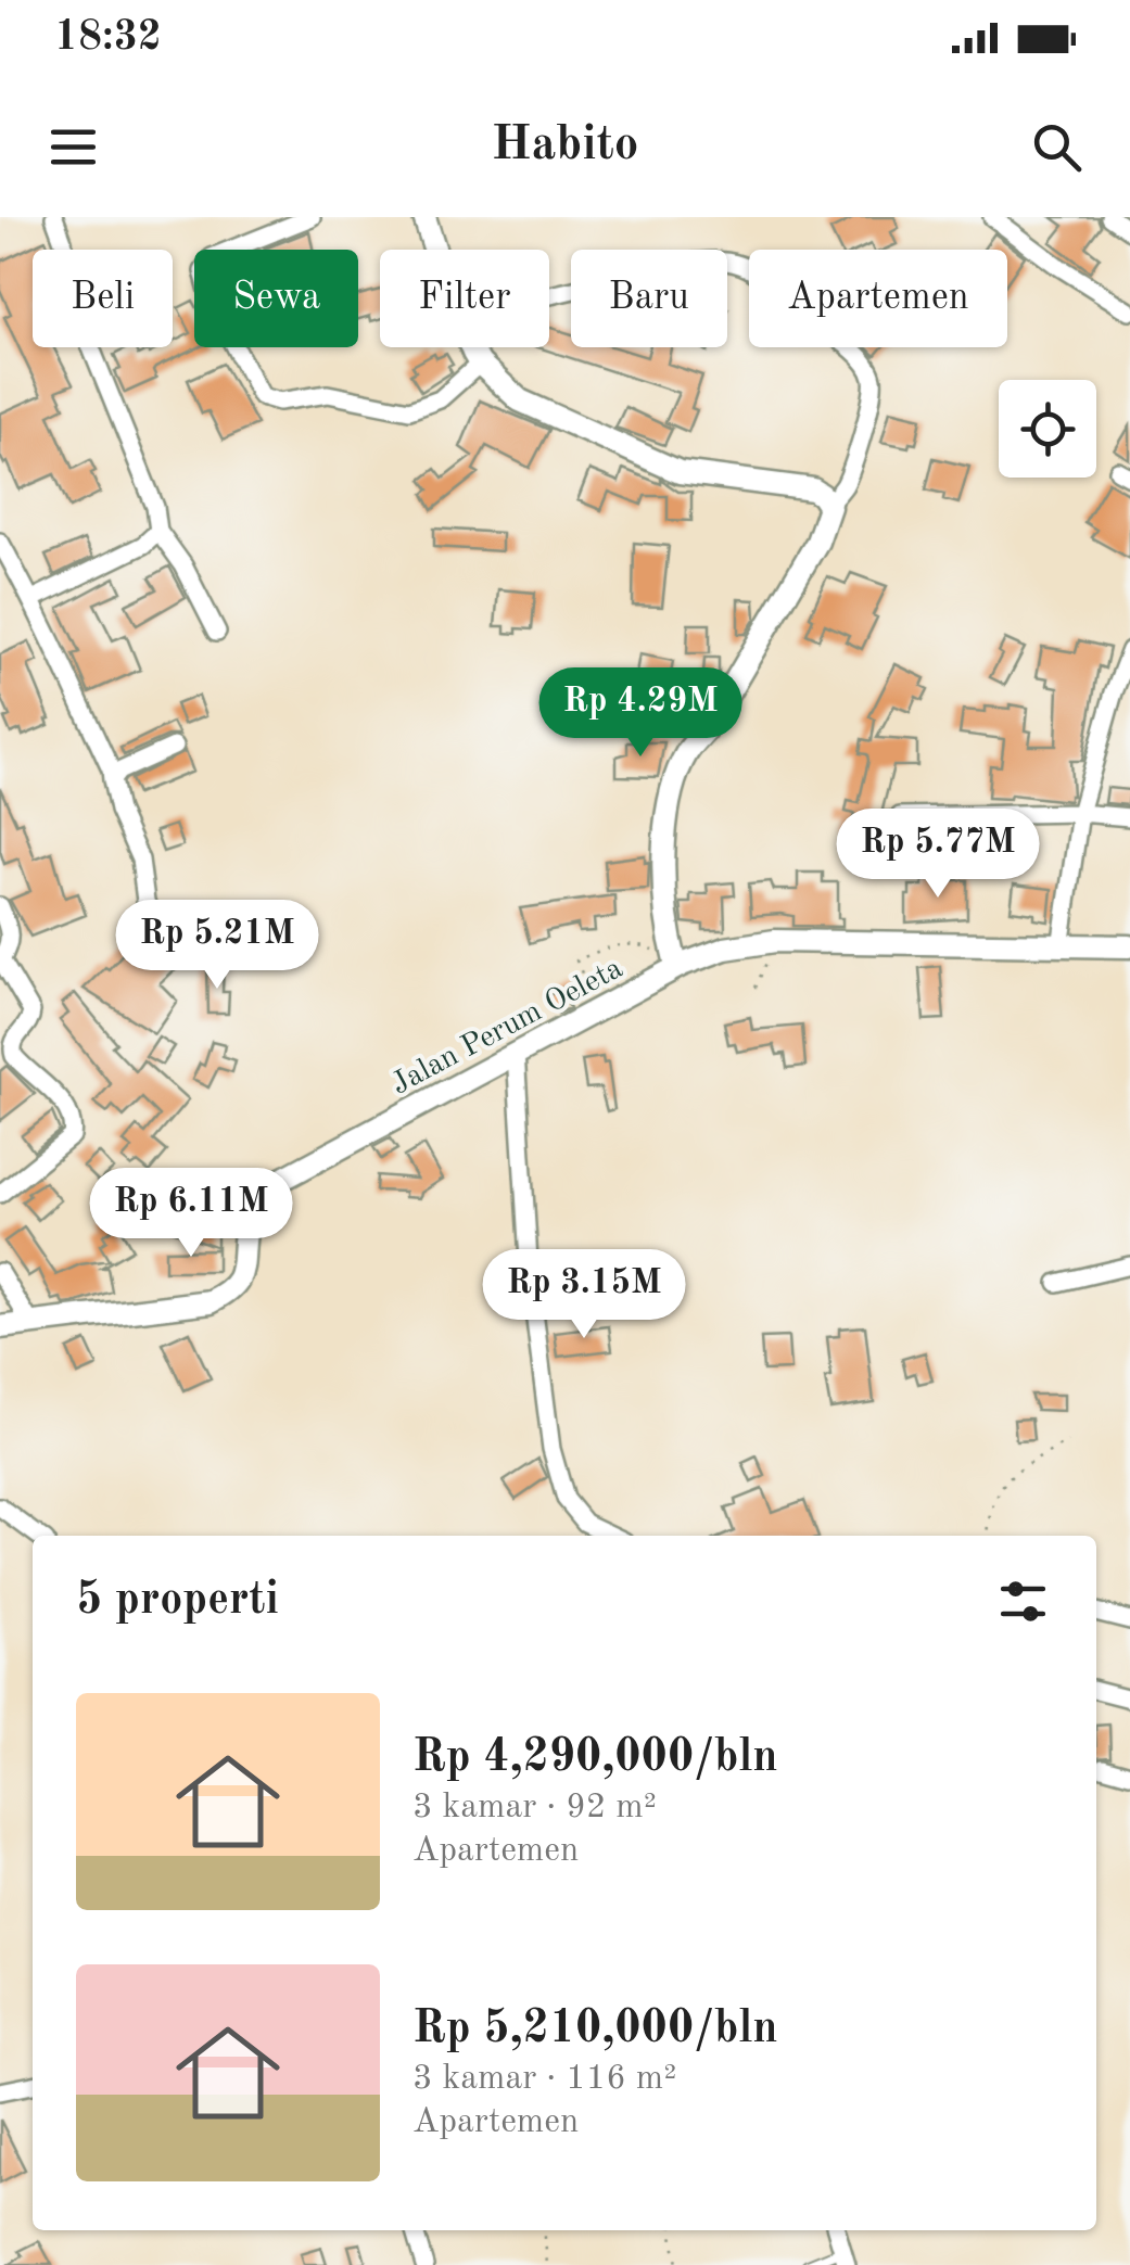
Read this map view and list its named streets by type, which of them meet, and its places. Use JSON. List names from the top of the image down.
{
  "streets": {
    "street": ["Jalan Perum Oeleta"]
  },
  "page": {
    "status": "18:32",
    "header": "Habito",
    "chip": [
      "Beli",
      "Sewa",
      "Filter",
      "Baru",
      "Apartemen"
    ],
    "price": [
      "Rp 4.29M",
      "Rp 5.77M",
      "Rp 5.21M",
      "Rp 6.11M",
      "Rp 3.15M"
    ],
    "heading": "5 properti",
    "list": [
      {
        "name": "Rp 4,290,000/bln",
        "note": "3 kamar · 92 m² · Apartemen"
      },
      {
        "name": "Rp 5,210,000/bln",
        "note": "3 kamar · 116 m² · Apartemen"
      }
    ]
  }
}
